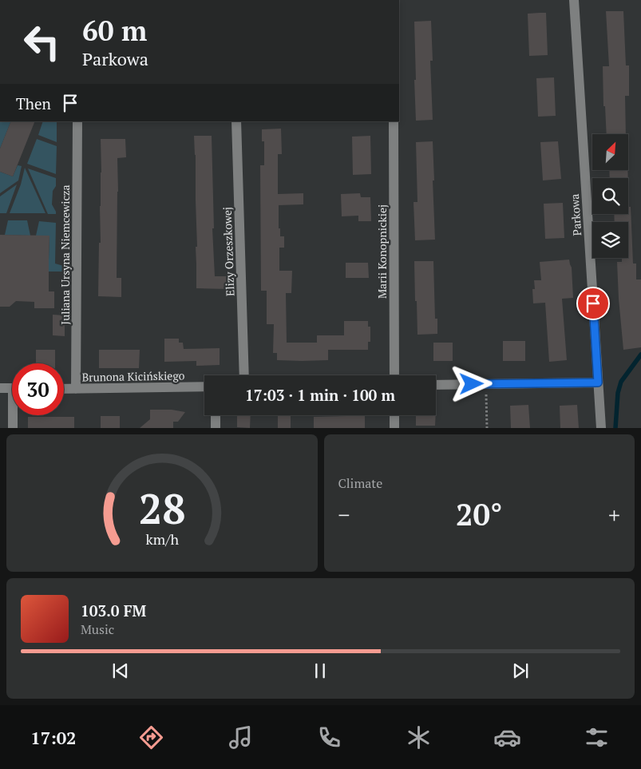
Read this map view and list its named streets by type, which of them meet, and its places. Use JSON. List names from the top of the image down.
{
  "streets": {
    "street": [
      "Parkowa",
      "Elizy Orzeszkowej",
      "Marii Konopnickiej",
      "Juliana Ursyna Niemcewicza",
      "Brunona Kicińskiego"
    ]
  },
  "crossings": [
    ["Juliana Ursyna Niemcewicza", "Brunona Kicińskiego"]
  ],
  "north": "top right",
  "page": {
    "turn": ["60 m", "Parkowa"],
    "then": "Then",
    "limit": "30",
    "trip": "17:03 · 1 min · 100 m",
    "tile": "Climate",
    "heat": ["−", "20°", "+"],
    "song": ["103.0 FM", "Music"],
    "tabs": "17:02",
    "gauge": ["28", "km/h"]
  }
}
